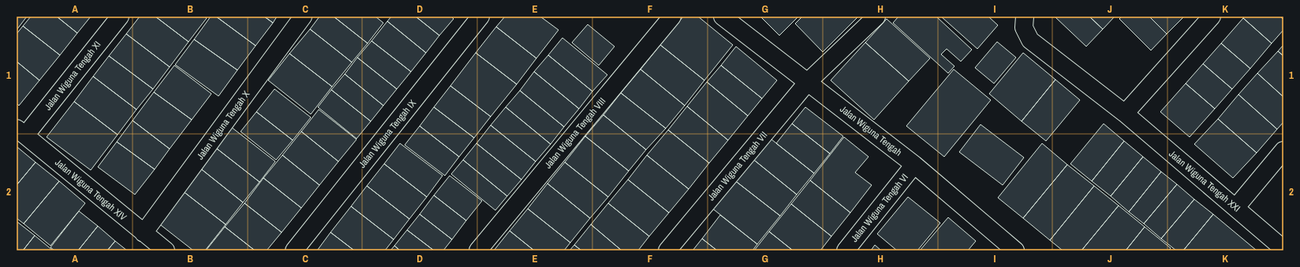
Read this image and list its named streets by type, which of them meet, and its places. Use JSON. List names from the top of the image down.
{
  "streets": {
    "street": [
      "Jalan Wiguna Tengah XI",
      "Jalan Wiguna Tengah X",
      "Jalan Wiguna Tengah",
      "Jalan Wiguna Tengah VIII",
      "Jalan Wiguna Tengah IX",
      "Jalan Wiguna Tengah VII",
      "Jalan Wiguna Tengah XXI",
      "Jalan Wiguna Tengah XIV",
      "Jalan Wiguna Tengah VI"
    ]
  },
  "crossings": [
    ["Jalan Wiguna Tengah XI", "Jalan Wiguna Tengah XIV"],
    ["Jalan Wiguna Tengah X", "Jalan Wiguna Tengah XIV"],
    ["Jalan Wiguna Tengah", "Jalan Wiguna Tengah VII"],
    ["Jalan Wiguna Tengah", "Jalan Wiguna Tengah VI"]
  ],
  "grid": {
    "columns": [
      "A",
      "B",
      "C",
      "D",
      "E",
      "F",
      "G",
      "H",
      "I",
      "J",
      "K"
    ],
    "rows": ["1", "2"]
  }
}
